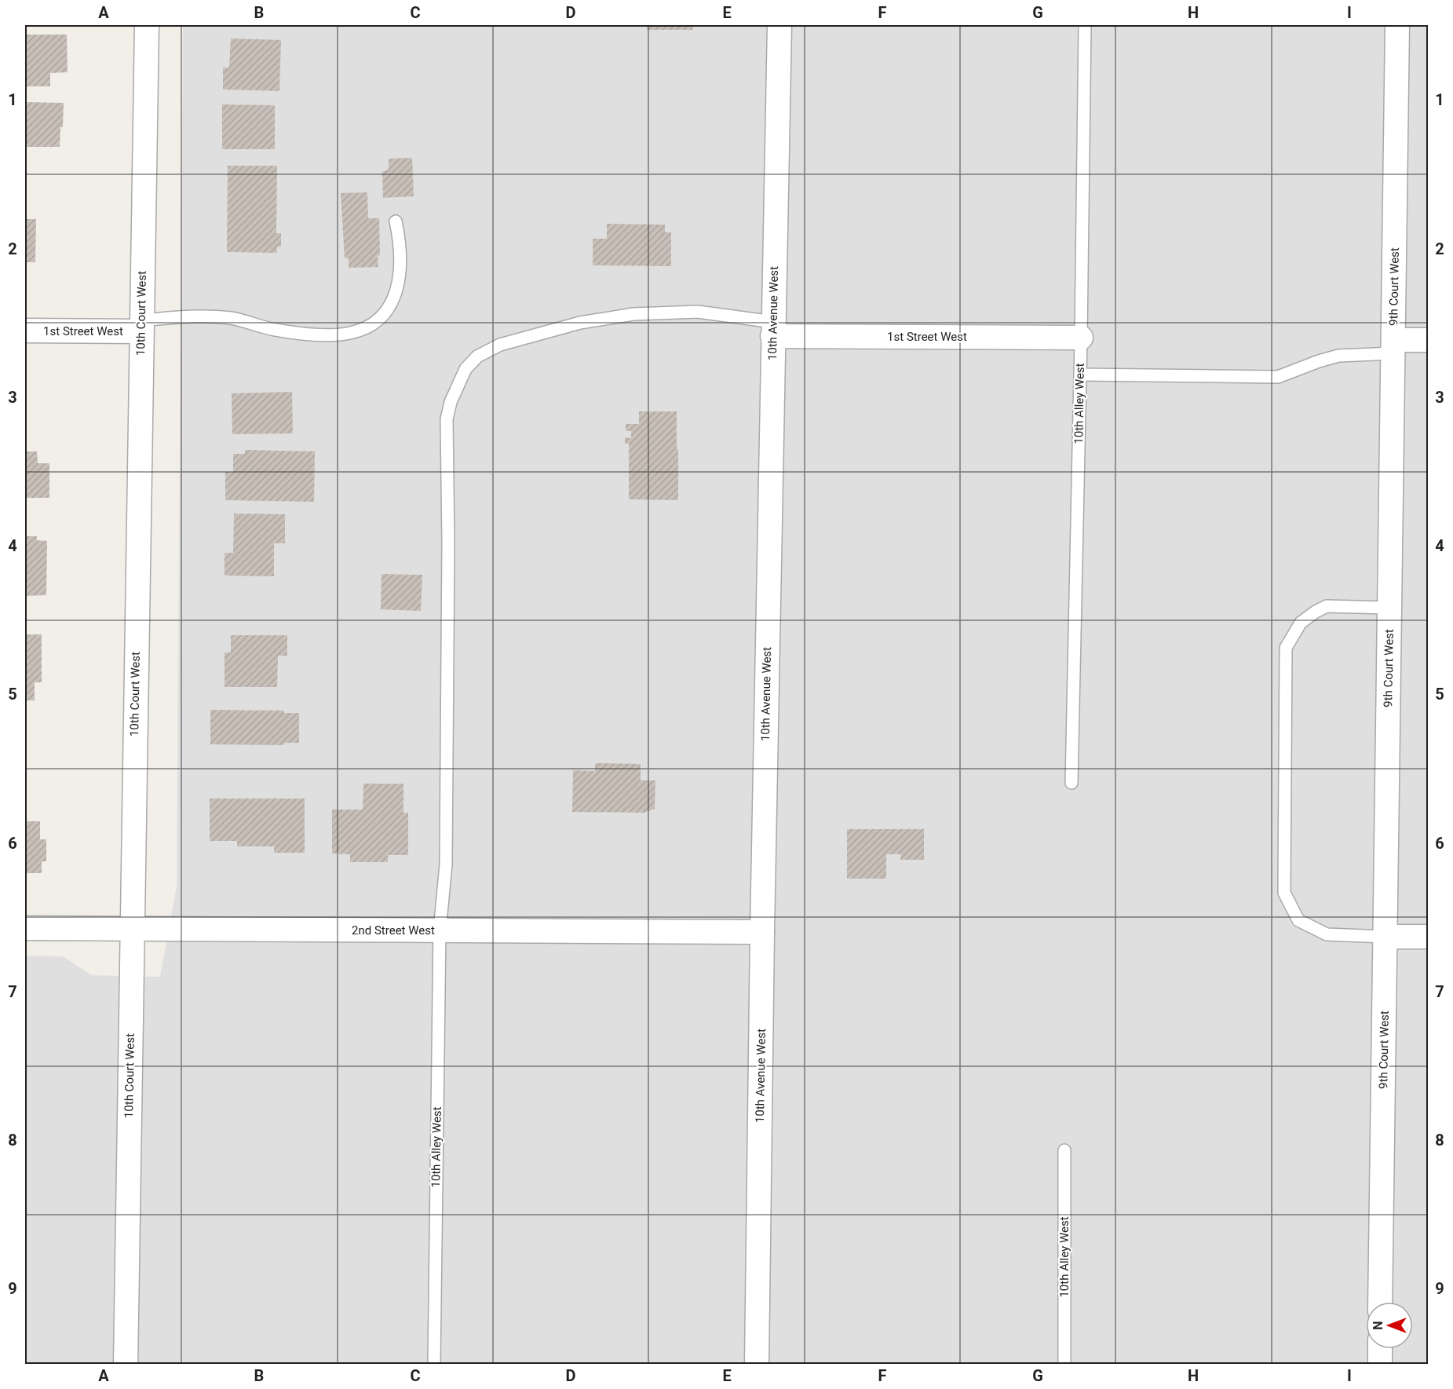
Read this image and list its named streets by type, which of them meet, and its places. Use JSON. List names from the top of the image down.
{
  "streets": {
    "street": [
      "9th Court West",
      "10th Court West",
      "10th Avenue West",
      "1st Street West",
      "2nd Street West"
    ],
    "lane": ["10th Alley West"]
  },
  "crossings": [
    ["10th Court West", "1st Street West"],
    ["10th Court West", "2nd Street West"],
    ["10th Avenue West", "1st Street West"],
    ["10th Avenue West", "10th Alley West"],
    ["10th Avenue West", "2nd Street West"],
    ["1st Street West", "10th Alley West"],
    ["10th Alley West", "2nd Street West"]
  ],
  "north": "left",
  "grid": {
    "columns": [
      "A",
      "B",
      "C",
      "D",
      "E",
      "F",
      "G",
      "H",
      "I"
    ],
    "rows": [
      "1",
      "2",
      "3",
      "4",
      "5",
      "6",
      "7",
      "8",
      "9"
    ]
  }
}
